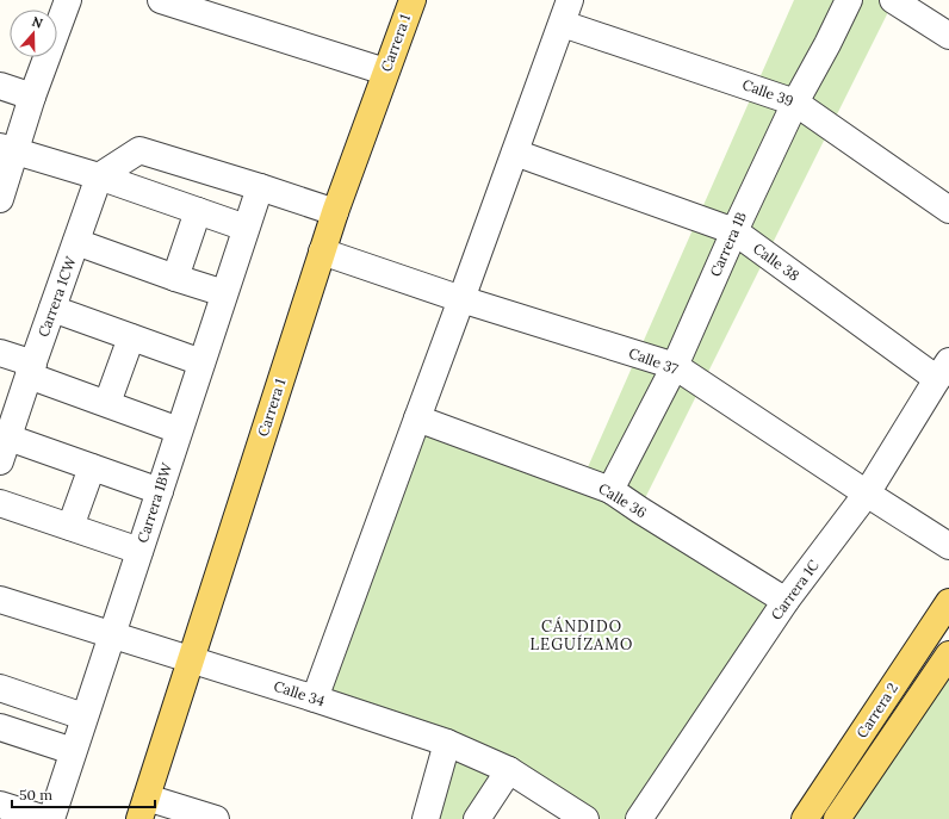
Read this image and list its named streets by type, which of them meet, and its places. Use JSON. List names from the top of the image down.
{
  "streets": {
    "main road": ["Carrera 1", "Carrera 2"],
    "street": [
      "Calle 39",
      "Carrera 1B",
      "Calle 38",
      "Carrera 1CW",
      "Calle 37",
      "Calle 36",
      "Carrera 1BW",
      "Carrera 1C",
      "Calle 34"
    ]
  },
  "crossings": [
    ["Carrera 1", "Calle 37"],
    ["Carrera 1", "Calle 34"],
    ["Calle 39", "Carrera 1B"],
    ["Carrera 1B", "Calle 38"],
    ["Carrera 1B", "Calle 37"],
    ["Carrera 1B", "Calle 36"],
    ["Calle 38", "Carrera 1C"],
    ["Calle 37", "Carrera 1C"],
    ["Calle 36", "Carrera 1C"],
    ["Carrera 1BW", "Calle 34"]
  ],
  "districts": ["CÁNDIDO LEGUÍZAMO"],
  "scale_bar": "50 m",
  "north": "top"
}
